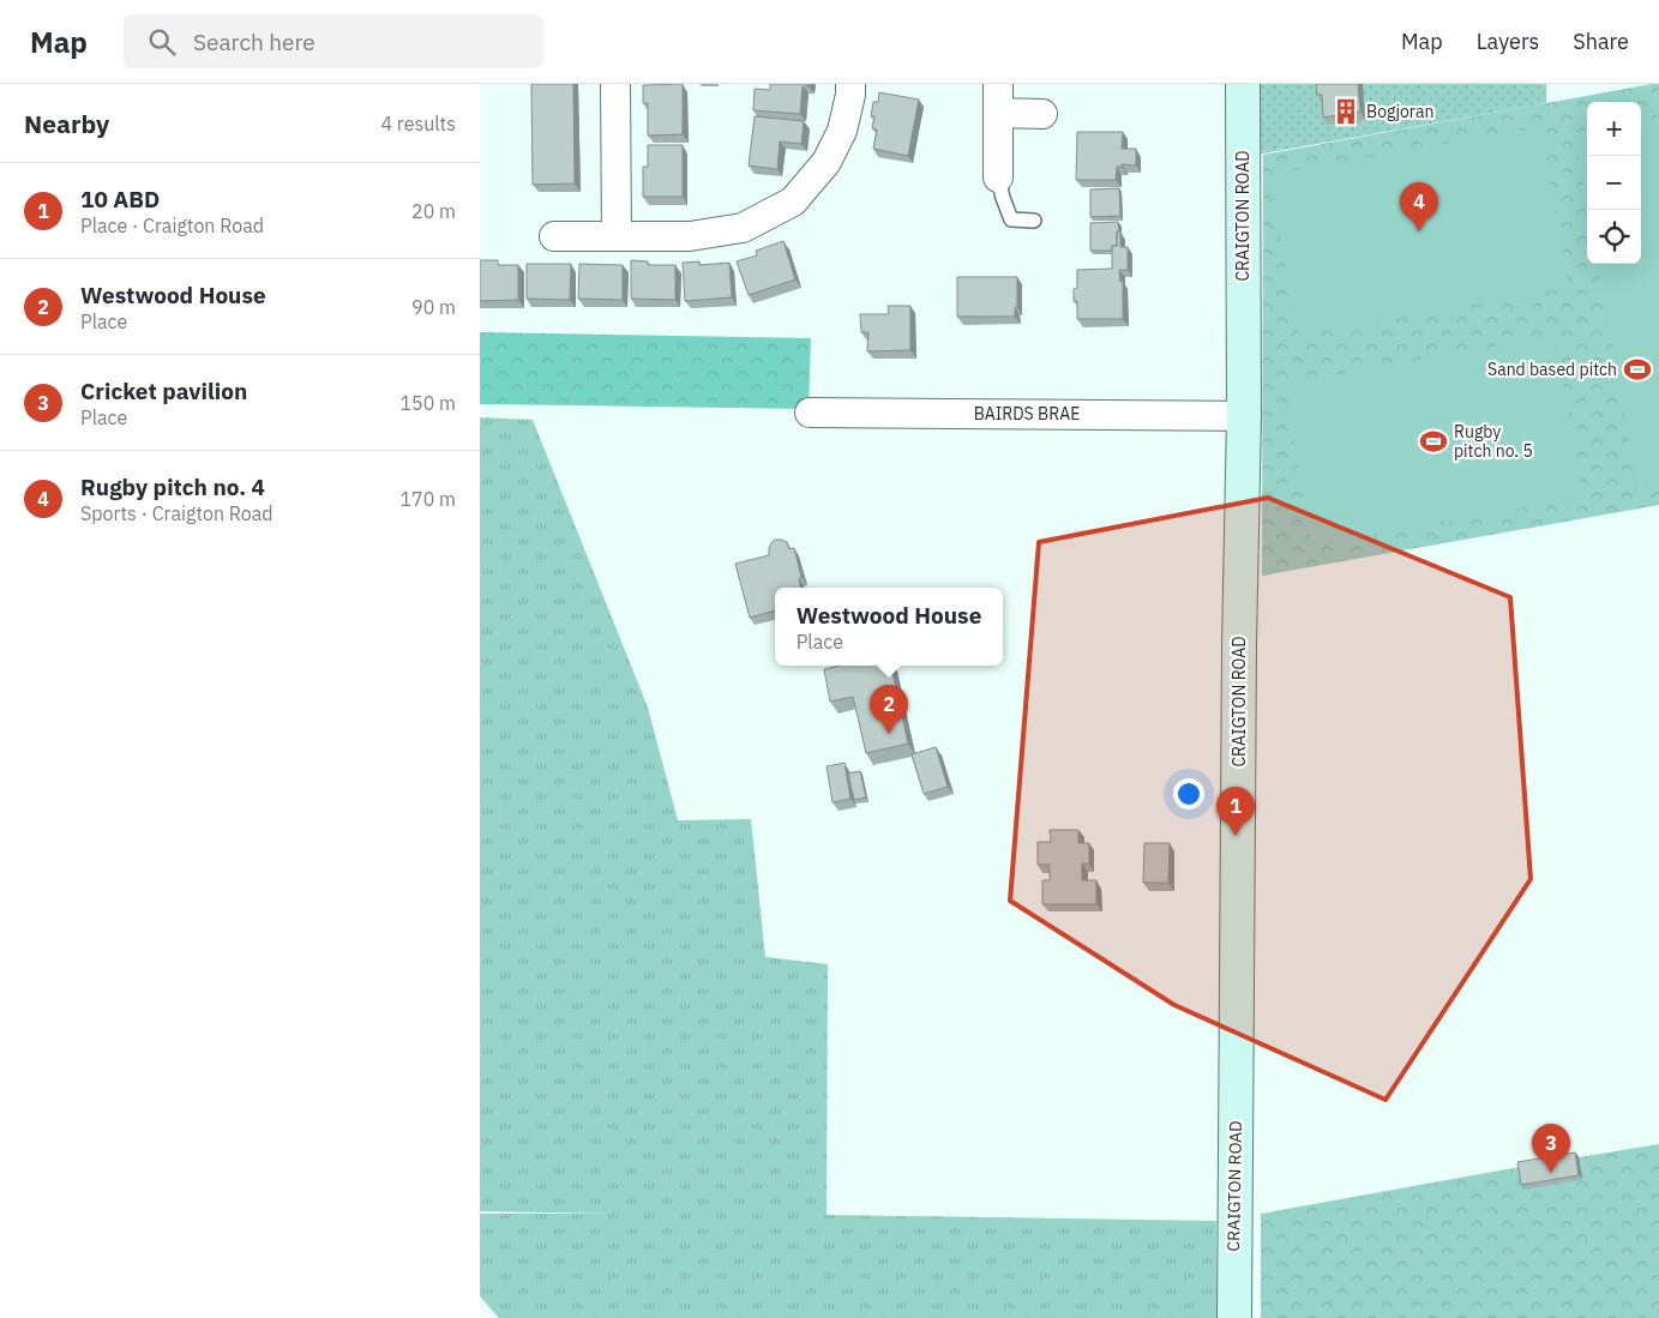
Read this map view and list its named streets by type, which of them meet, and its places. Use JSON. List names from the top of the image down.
{
  "streets": {
    "street": ["CRAIGTON ROAD", "BAIRDS BRAE"]
  },
  "crossings": [
    ["CRAIGTON ROAD", "BAIRDS BRAE"]
  ],
  "places": {
    "building": ["Bogjoran"],
    "sports": ["Sand based pitch", "Rugby pitch no. 5"]
  },
  "page": {
    "header": "Map",
    "search": "Search here",
    "nav": ["Map", "Layers", "Share"],
    "heading": ["Nearby", "4 results"],
    "map_buttons": ["+", "−"],
    "list": [
      {
        "mark": "1",
        "name": "10 ABD",
        "note": "Place · Craigton Road",
        "value": "20 m"
      },
      {
        "mark": "2",
        "name": "Westwood House",
        "note": "Place",
        "value": "90 m"
      },
      {
        "mark": "3",
        "name": "Cricket pavilion",
        "note": "Place",
        "value": "150 m"
      },
      {
        "mark": "4",
        "name": "Rugby pitch no. 4",
        "note": "Sports · Craigton Road",
        "value": "170 m"
      }
    ],
    "pins": [
      "4",
      "2",
      "1",
      "3"
    ],
    "popup": ["Westwood House", "Place"]
  }
}
